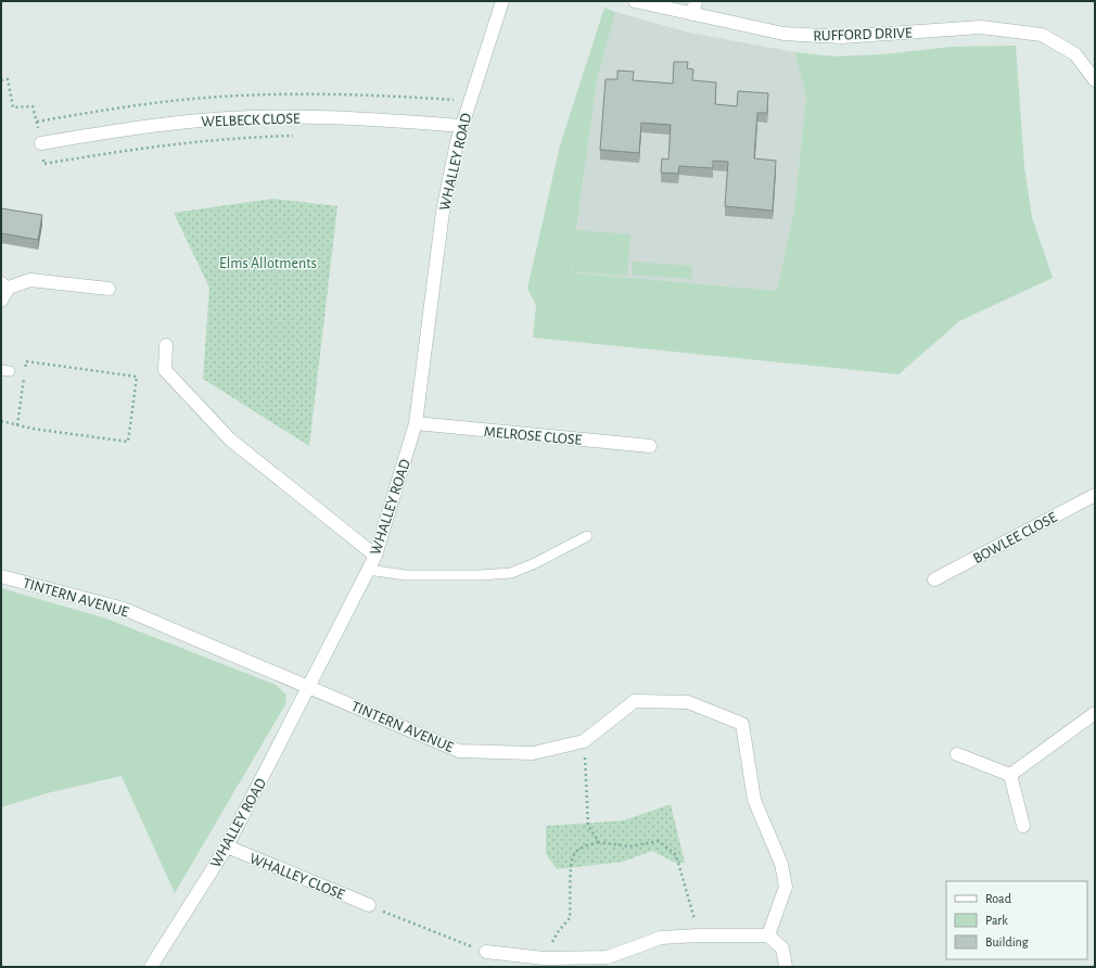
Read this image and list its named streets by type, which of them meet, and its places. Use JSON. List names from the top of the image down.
{
  "streets": {
    "street": [
      "RUFFORD DRIVE",
      "WELBECK CLOSE",
      "WHALLEY ROAD",
      "MELROSE CLOSE",
      "BOWLEE CLOSE",
      "TINTERN AVENUE",
      "WHALLEY CLOSE"
    ]
  },
  "crossings": [
    ["WELBECK CLOSE", "WHALLEY ROAD"],
    ["WHALLEY ROAD", "MELROSE CLOSE"],
    ["WHALLEY ROAD", "TINTERN AVENUE"],
    ["WHALLEY ROAD", "WHALLEY CLOSE"]
  ],
  "parks": ["Elms Allotments"],
  "legend": ["Road", "Park", "Building"]
}
